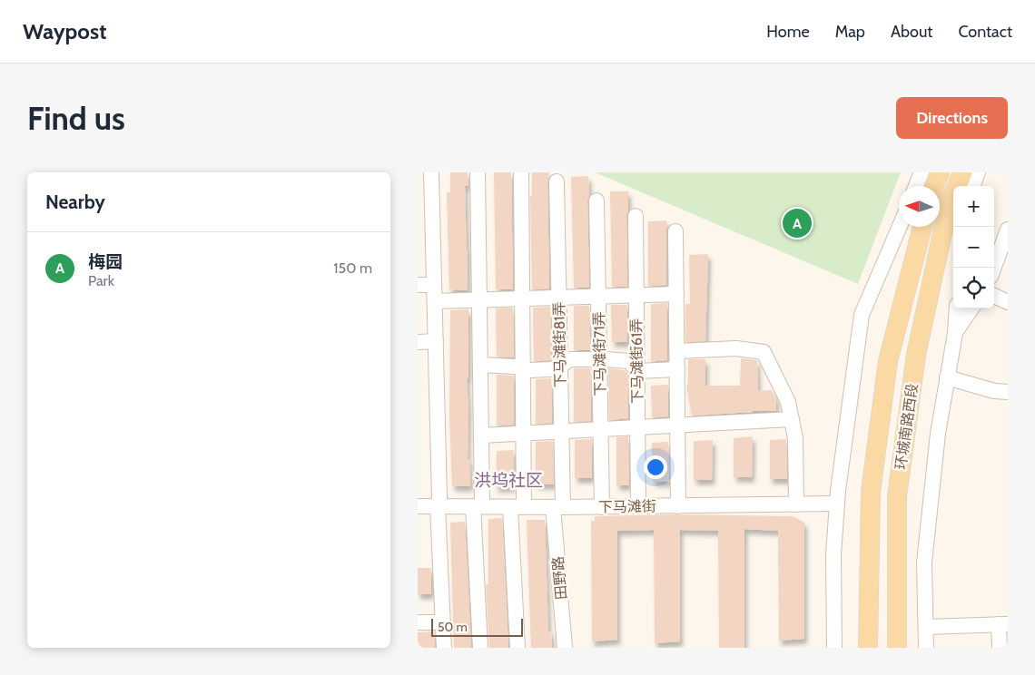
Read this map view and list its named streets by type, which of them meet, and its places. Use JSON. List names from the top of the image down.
{
  "streets": {
    "main road": ["环城南路西段"],
    "street": [
      "下马滩街81弄",
      "下马滩街71弄",
      "下马滩街61弄",
      "下马滩街",
      "田野路"
    ]
  },
  "crossings": [
    ["下马滩街81弄", "下马滩街"],
    ["下马滩街81弄", "田野路"],
    ["下马滩街71弄", "下马滩街"],
    ["下马滩街61弄", "下马滩街"],
    ["下马滩街", "田野路"]
  ],
  "districts": ["洪坞社区"],
  "scale_bar": "50 m",
  "north": "left",
  "page": {
    "header": "Waypost",
    "nav": [
      "Home",
      "Map",
      "About",
      "Contact"
    ],
    "buttons": "Directions",
    "title": "Find us",
    "heading": "Nearby",
    "map_buttons": ["+", "−"],
    "pins": "A",
    "list": [
      {
        "mark": "A",
        "name": "梅园",
        "note": "Park",
        "value": "150 m"
      }
    ],
    "scale": "50 m"
  }
}
